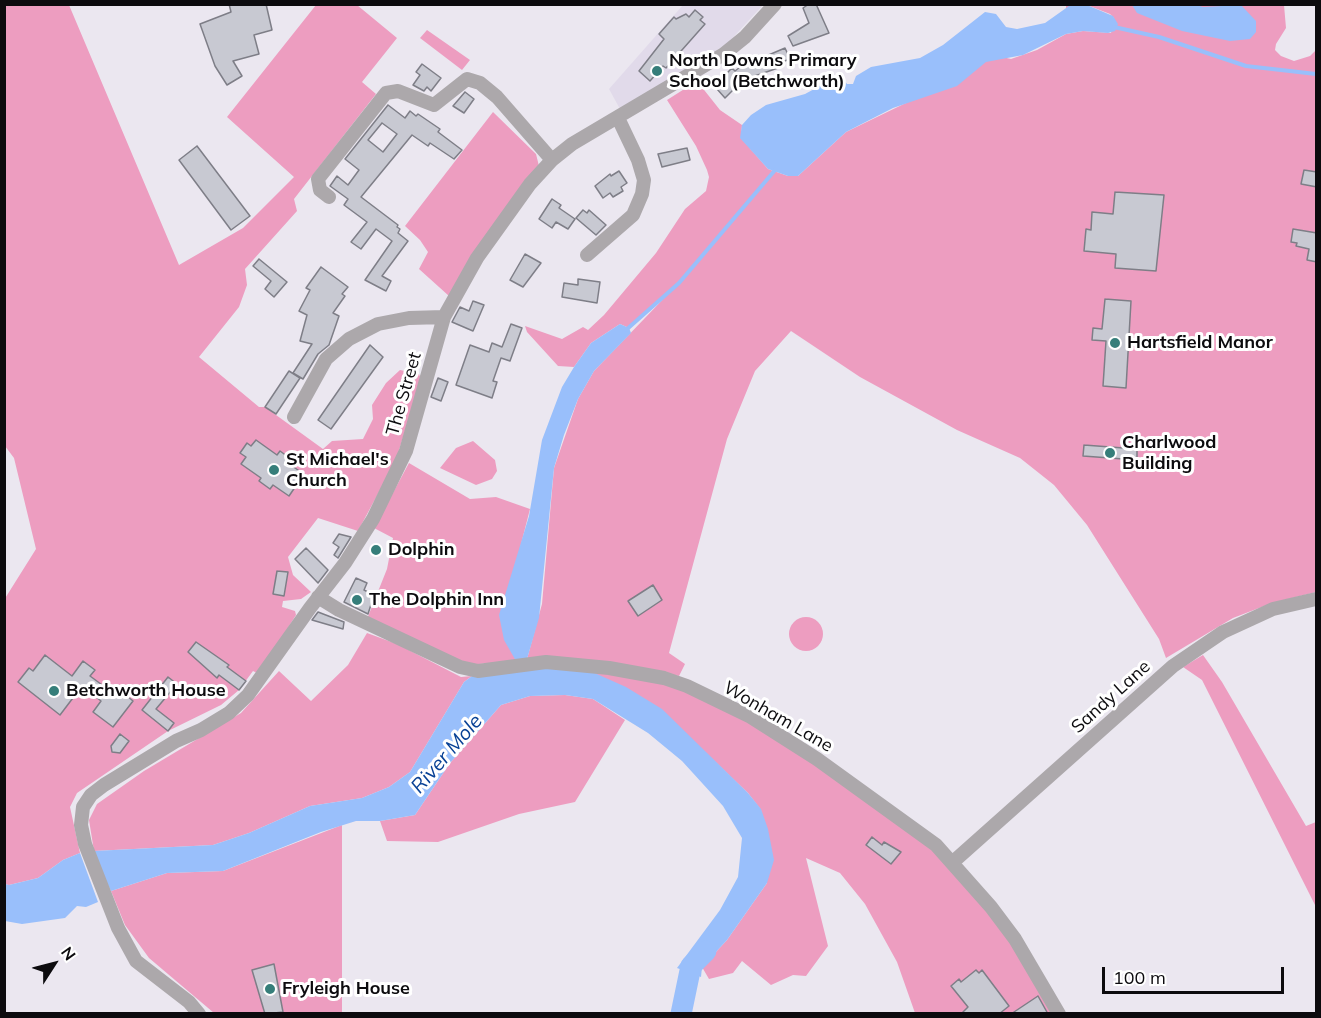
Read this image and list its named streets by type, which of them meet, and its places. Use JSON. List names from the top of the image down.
{
  "streets": {
    "street": ["The Street", "Sandy Lane", "Wonham Lane"]
  },
  "crossings": [
    ["The Street", "Wonham Lane"],
    ["Sandy Lane", "Wonham Lane"]
  ],
  "water": ["River Mole"],
  "places": [
    "North Downs Primary School (Betchworth)",
    "Hartsfield Manor",
    "Charlwood Building",
    "St Michael's Church",
    "Dolphin",
    "The Dolphin Inn",
    "Betchworth House",
    "Fryleigh House"
  ],
  "scale_bar": "100 m",
  "north": "top right"
}
